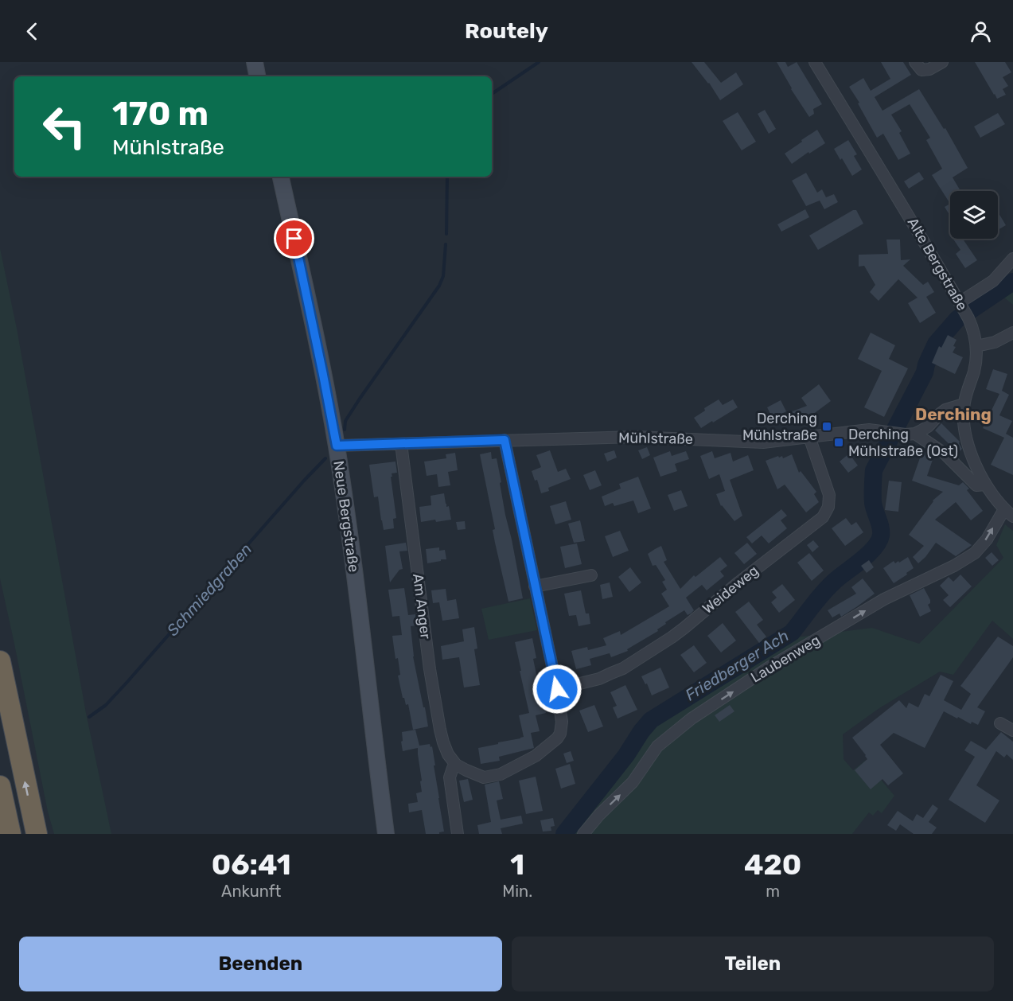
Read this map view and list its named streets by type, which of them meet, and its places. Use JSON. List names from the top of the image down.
{
  "streets": {
    "main road": ["Neue Bergstraße"],
    "street": [
      "Alte Bergstraße",
      "Mühlstraße",
      "Weideweg",
      "Am Anger",
      "Laubenweg"
    ]
  },
  "crossings": [
    ["Alte Bergstraße", "Mühlstraße"],
    ["Alte Bergstraße", "Laubenweg"],
    ["Mühlstraße", "Neue Bergstraße"],
    ["Mühlstraße", "Weideweg"],
    ["Mühlstraße", "Am Anger"]
  ],
  "one_way": ["Laubenweg"],
  "districts": ["Derching"],
  "water": ["Schmiedgraben", "Friedberger Ach"],
  "places": {
    "transit": ["Derching Mühlstraße", "Derching Mühlstraße (Ost)"]
  },
  "page": {
    "header": "Routely",
    "turn": ["170 m", "Mühlstraße"],
    "eta": [
      "06:41",
      "Ankunft",
      "1",
      "Min.",
      "420",
      "m"
    ],
    "buttons": ["Beenden", "Teilen"]
  }
}
